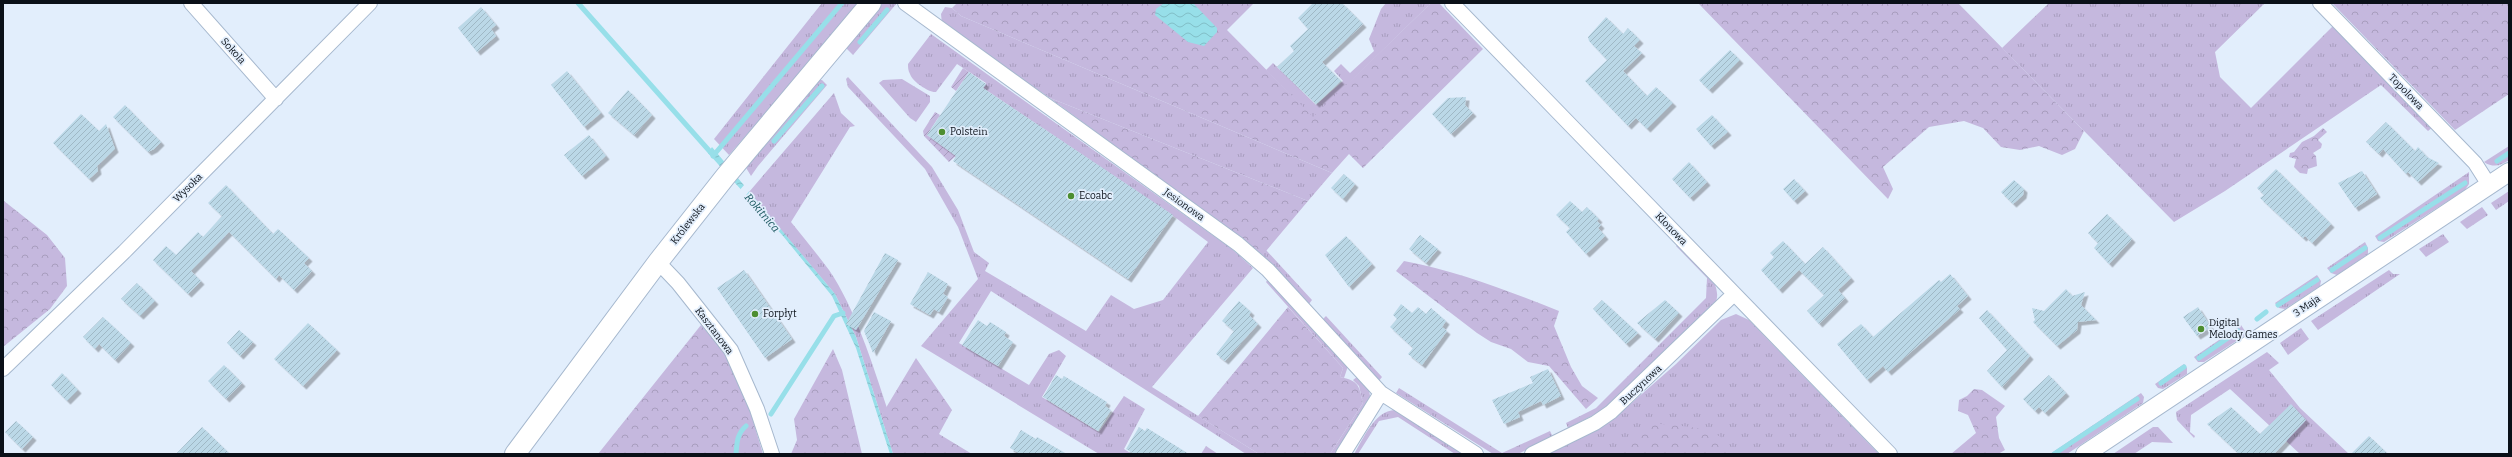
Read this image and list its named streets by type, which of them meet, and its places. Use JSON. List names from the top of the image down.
{
  "streets": {
    "main road": ["Królewska"],
    "street": [
      "Sokola",
      "Topolowa",
      "Wysoka",
      "Jesionowa",
      "Klonowa",
      "3 Maja",
      "Kasztanowa",
      "Buczynowa"
    ]
  },
  "crossings": [
    ["Sokola", "Wysoka"],
    ["Topolowa", "3 Maja"],
    ["Królewska", "Kasztanowa"],
    ["Klonowa", "Buczynowa"]
  ],
  "water": ["Rokitnica"],
  "places": [
    "Polstein",
    "Ecoabc",
    "Forpłyt",
    "Digital Melody Games"
  ]
}
